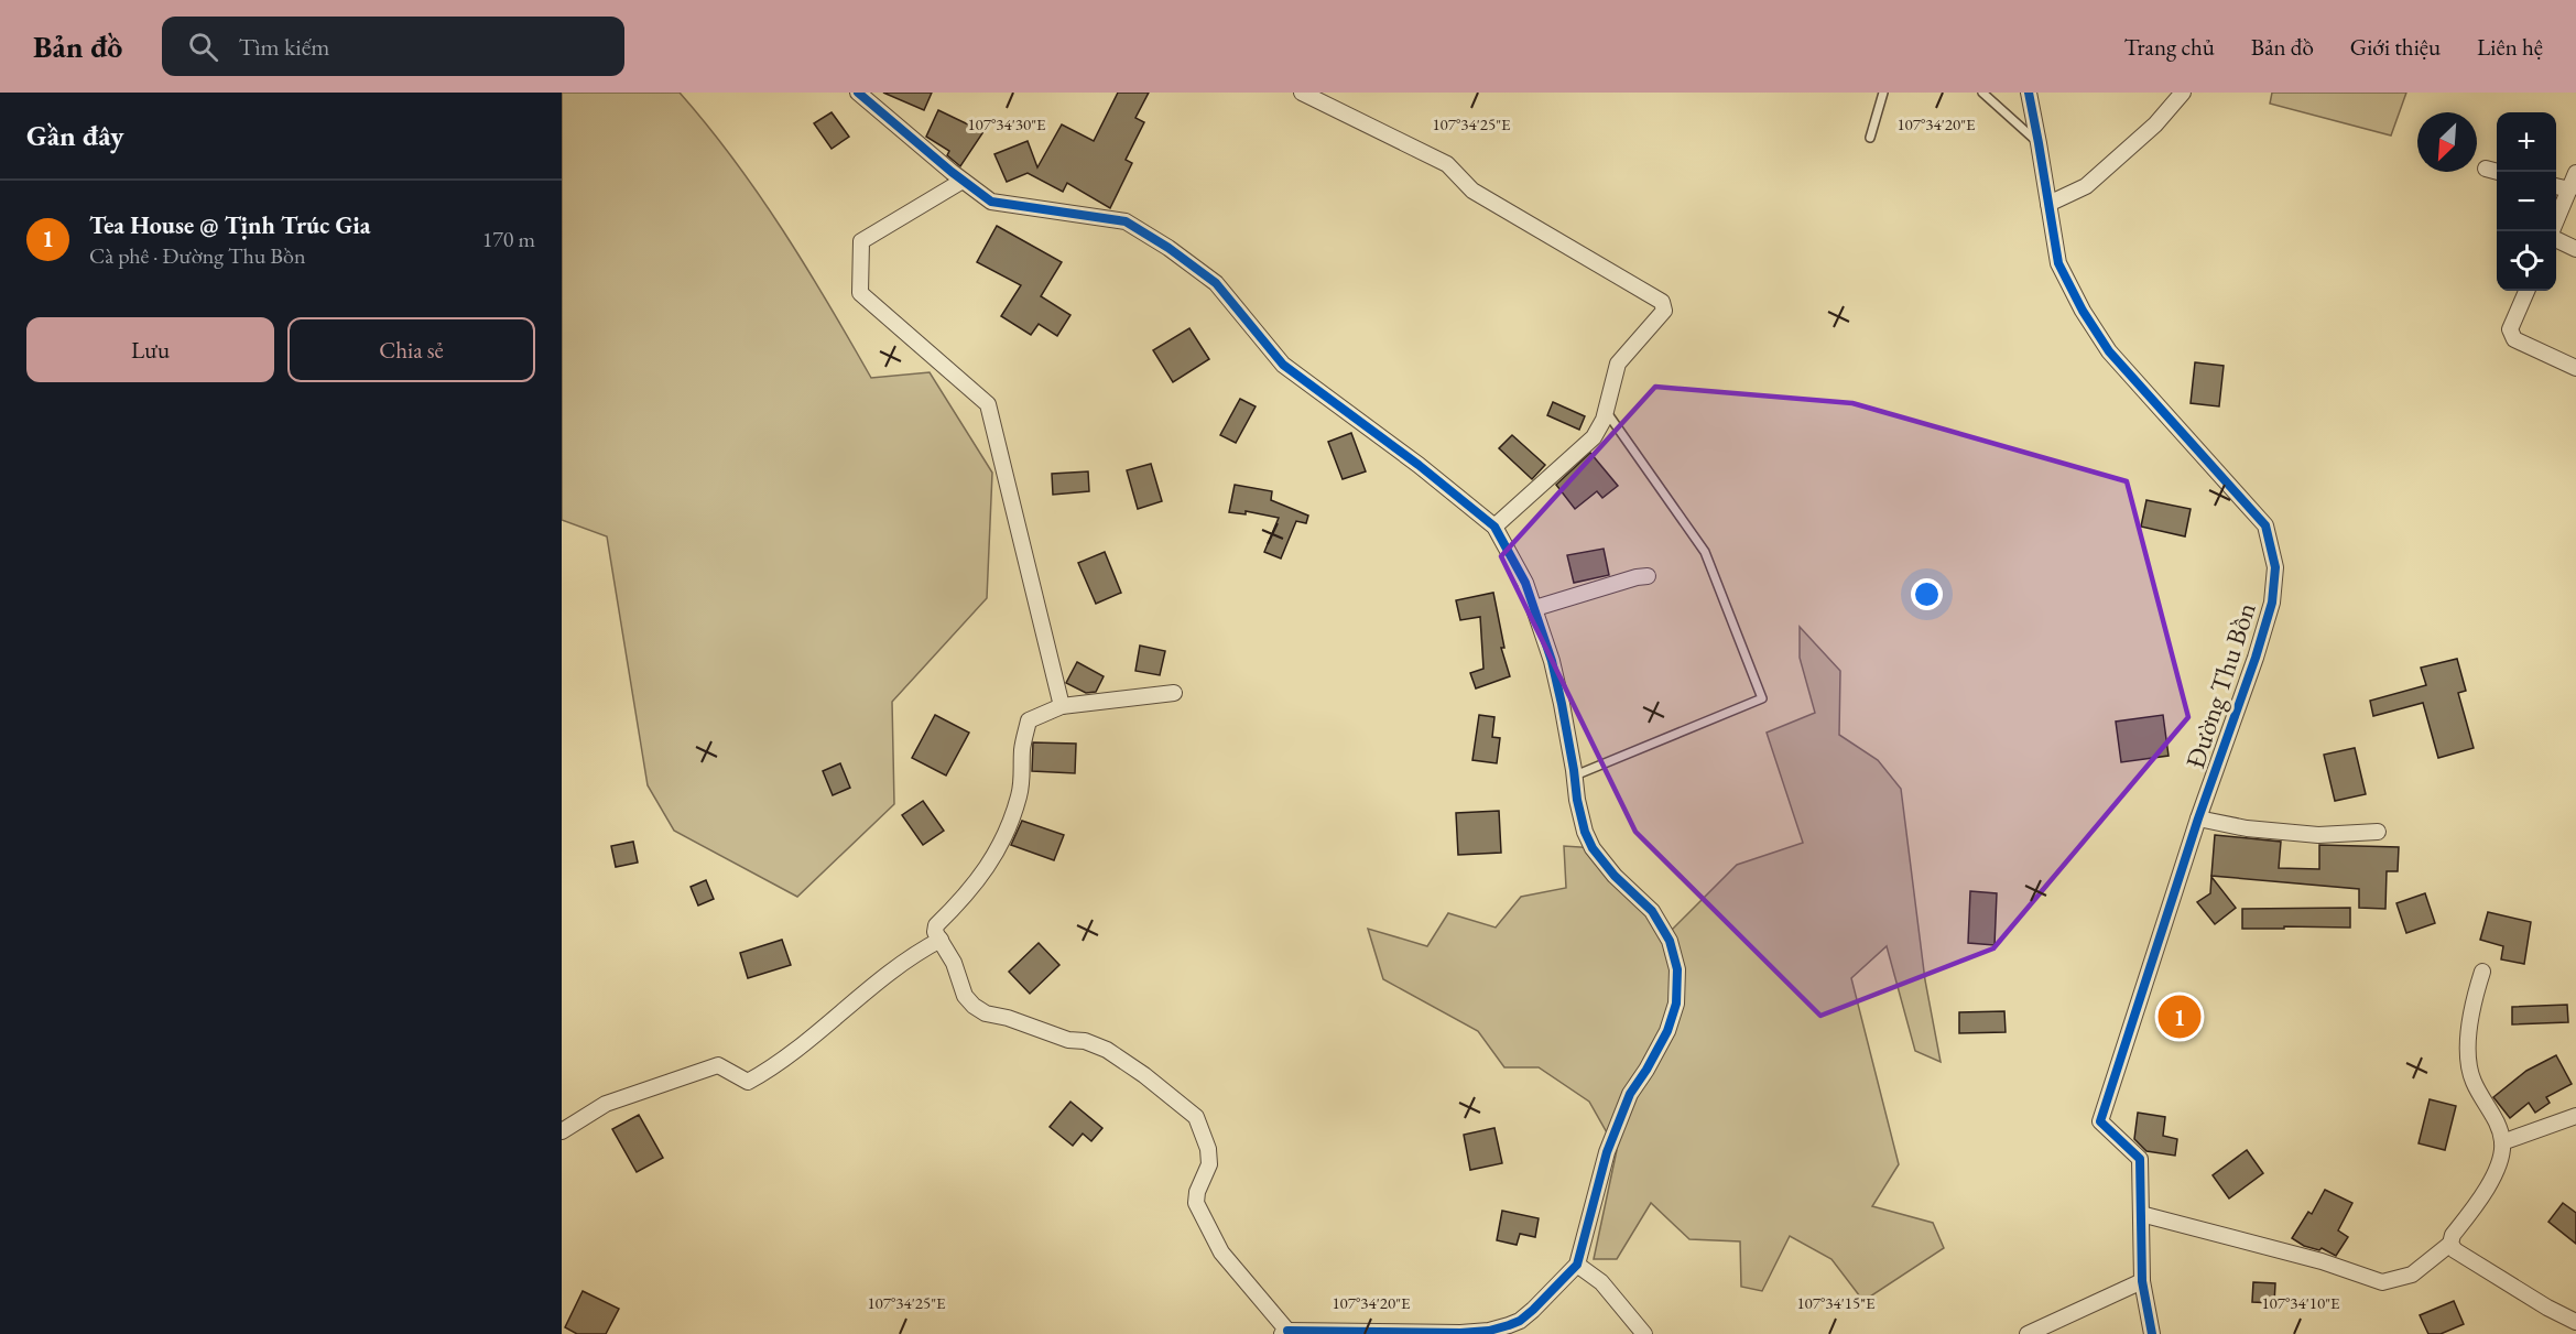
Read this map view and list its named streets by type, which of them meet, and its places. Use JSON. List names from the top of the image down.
{
  "streets": {
    "street": ["Đường Thu Bồn"]
  },
  "north": "bottom left",
  "page": {
    "header": "Bản đồ",
    "search": "Tìm kiếm",
    "nav": [
      "Trang chủ",
      "Bản đồ",
      "Giới thiệu",
      "Liên hệ"
    ],
    "heading": "Gần đây",
    "map_buttons": ["+", "−"],
    "list": [
      {
        "mark": "1",
        "name": "Tea House @ Tịnh Trúc Gia",
        "note": "Cà phê · Đường Thu Bồn",
        "value": "170 m"
      }
    ],
    "buttons": ["Lưu", "Chia sẻ"],
    "pins": "1"
  },
  "coordinates": [
    "107°34'30\"E",
    "107°34'25\"E",
    "107°34'20\"E",
    "107°34'15\"E",
    "107°34'10\"E"
  ]
}
